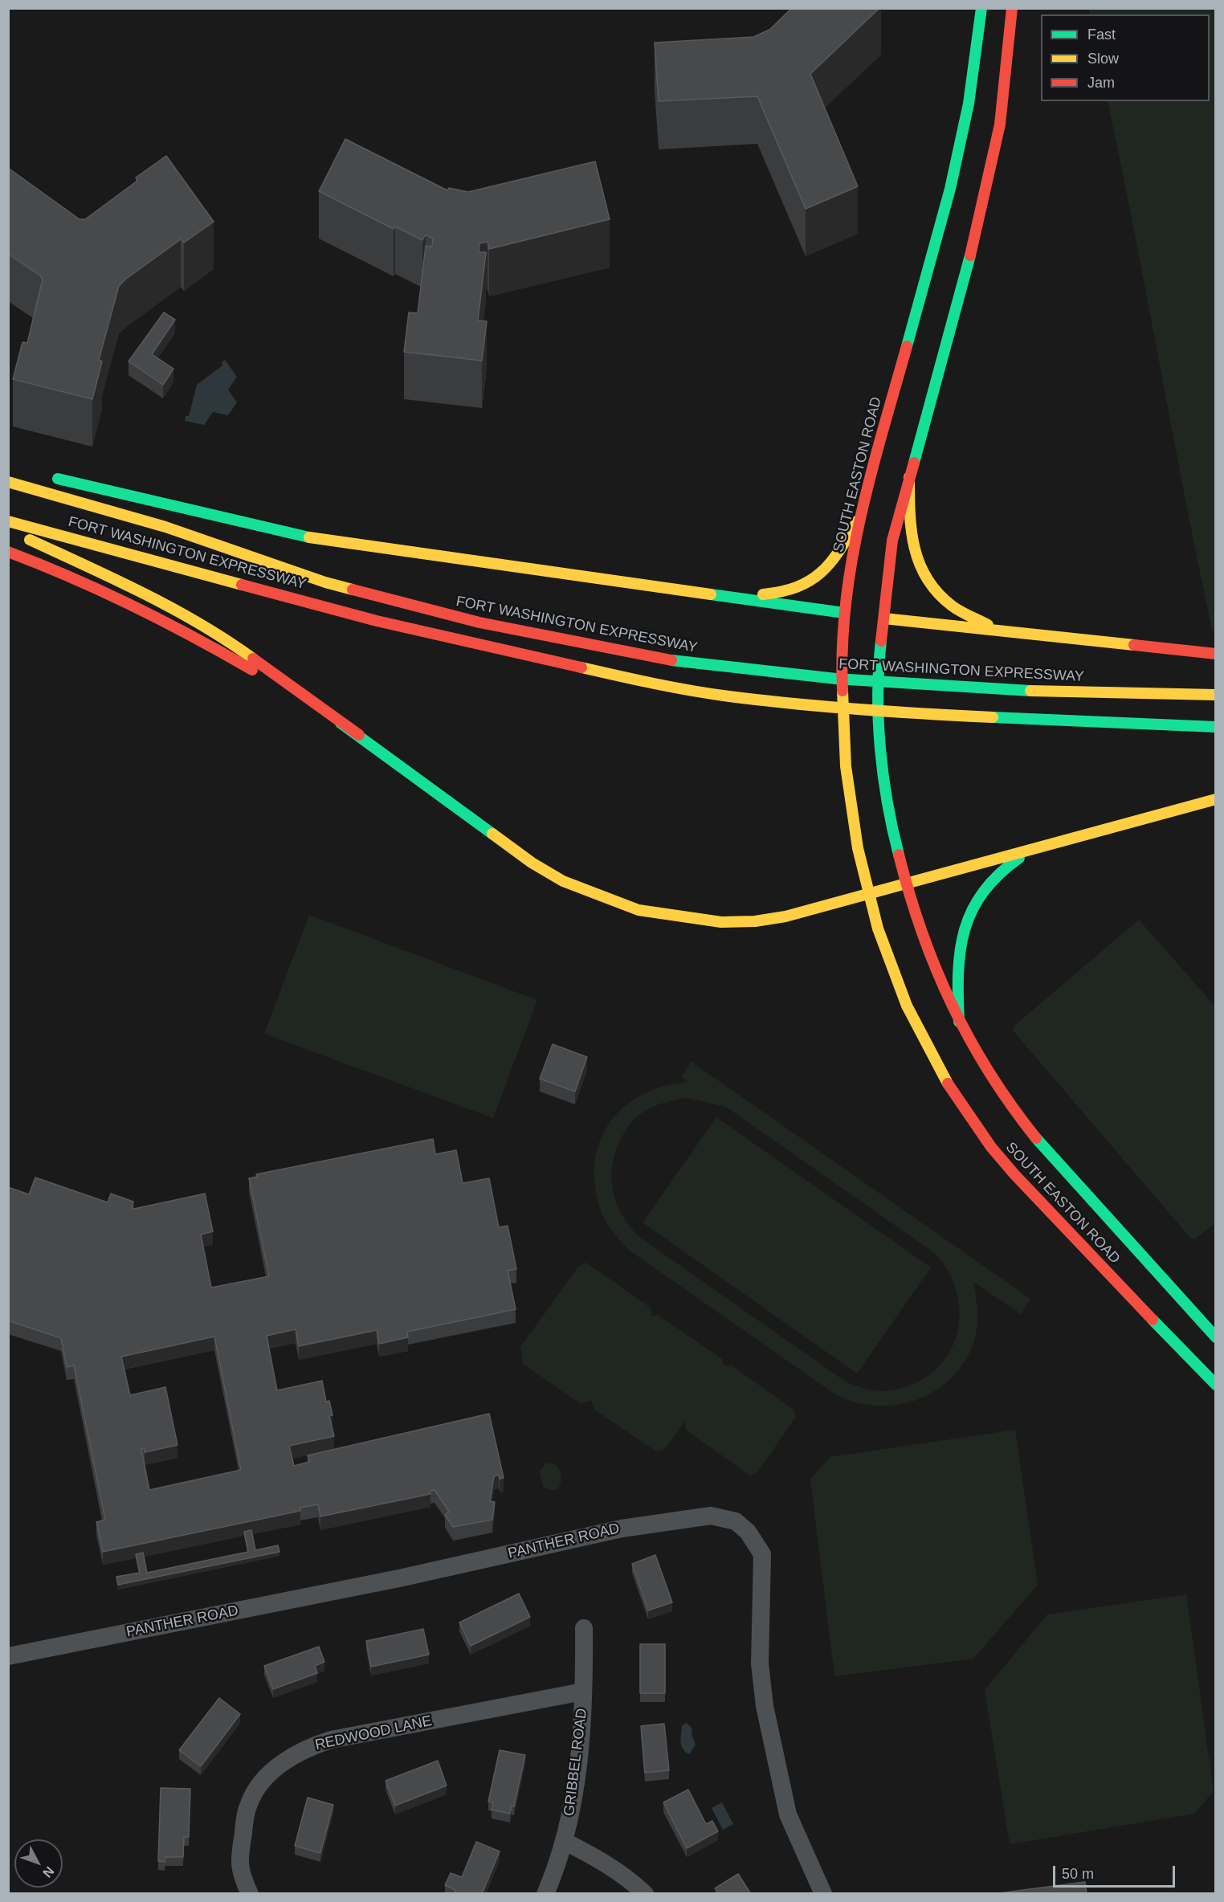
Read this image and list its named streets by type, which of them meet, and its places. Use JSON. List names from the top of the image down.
{
  "streets": {
    "main road": ["SOUTH EASTON ROAD", "FORT WASHINGTON EXPRESSWAY"],
    "street": ["PANTHER ROAD", "REDWOOD LANE", "GRIBBEL ROAD"]
  },
  "crossings": [
    ["REDWOOD LANE", "GRIBBEL ROAD"]
  ],
  "legend": ["Fast", "Slow", "Jam"],
  "scale_bar": "50 m",
  "north": "bottom right"
}
